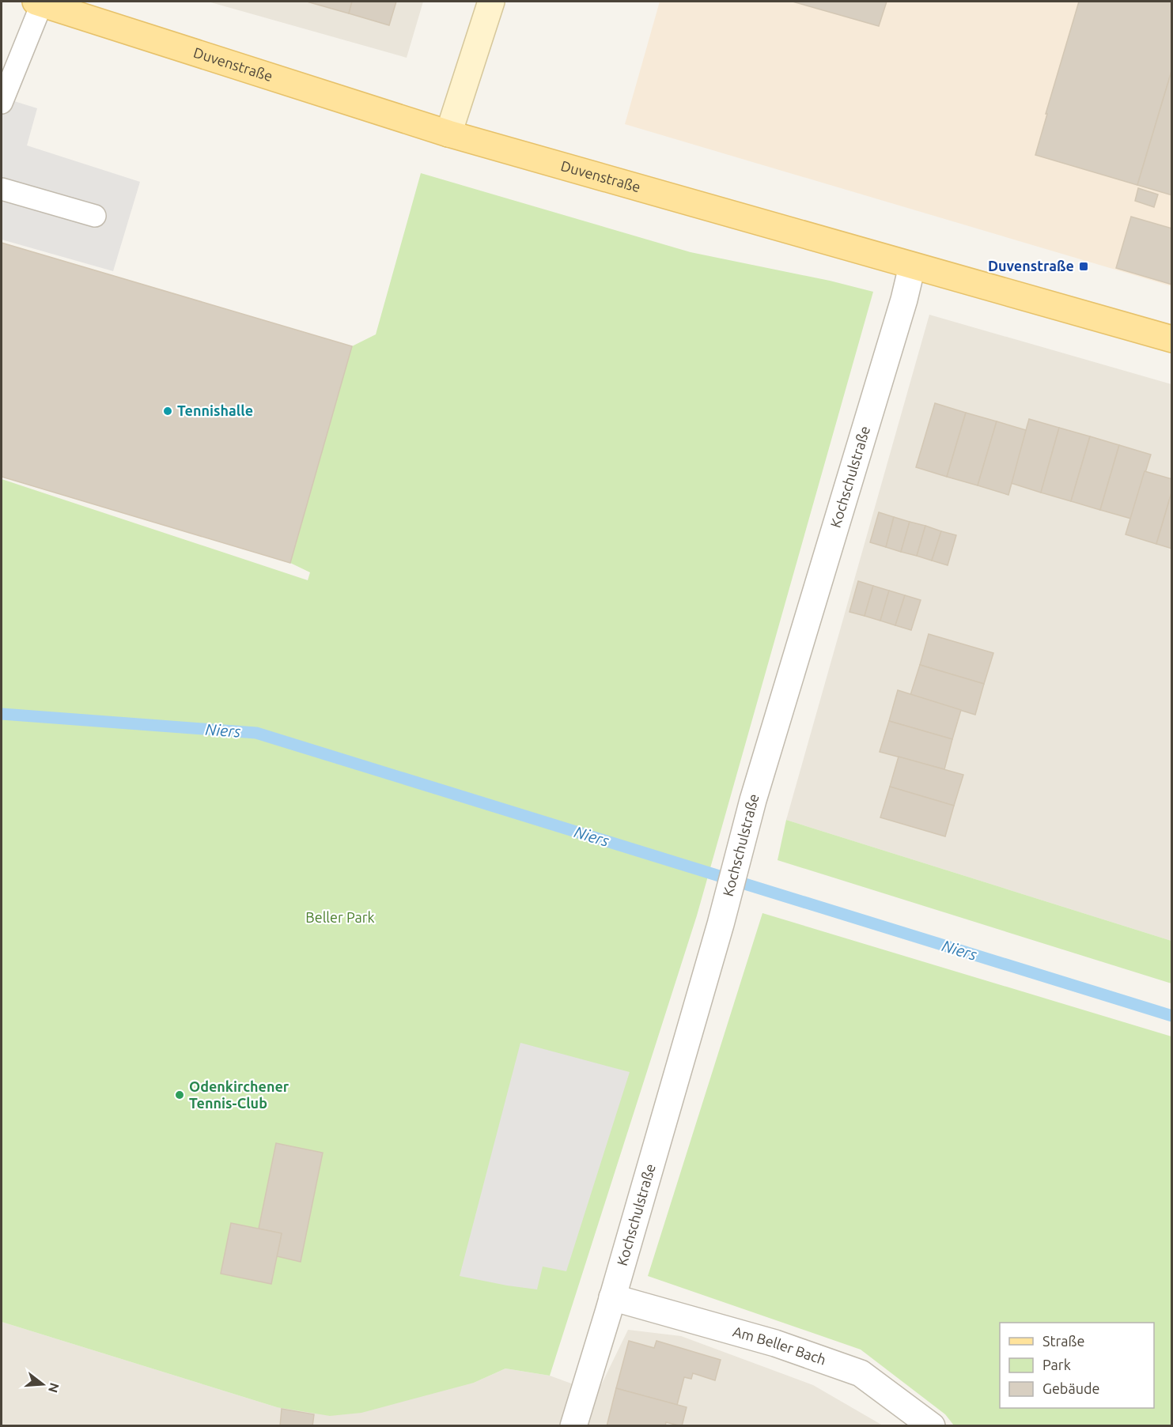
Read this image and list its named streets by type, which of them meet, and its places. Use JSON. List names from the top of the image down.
{
  "streets": {
    "main road": ["Duvenstraße"],
    "street": ["Kochschulstraße", "Am Beller Bach"]
  },
  "crossings": [
    ["Duvenstraße", "Kochschulstraße"],
    ["Kochschulstraße", "Am Beller Bach"]
  ],
  "water": ["Niers"],
  "parks": ["Beller Park"],
  "places": {
    "transit": ["Duvenstraße"],
    "other": ["Tennishalle", "Odenkirchener Tennis-Club"]
  },
  "legend": ["Straße", "Park", "Gebäude"],
  "north": "right"
}
